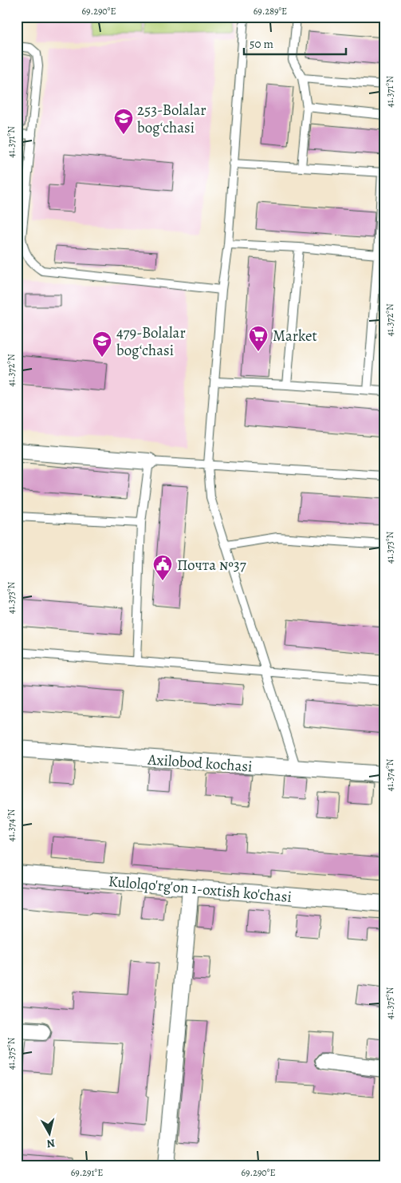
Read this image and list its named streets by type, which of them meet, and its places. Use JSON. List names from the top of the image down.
{
  "streets": {
    "street": ["Axilobod kochasi", "Kulolqo'rg'on 1-oxtish ko'chasi"]
  },
  "places": {
    "school or university": ["253-Bolalar bogʻchasi", "479-Bolalar bogʻchasi"],
    "supermarket": ["Market"],
    "public building": ["Почта №37"]
  },
  "scale_bar": "50 m",
  "north": "bottom",
  "coordinates": [
    "69.290°E",
    "69.289°E",
    "41.371°N",
    "41.372°N",
    "41.373°N",
    "41.374°N",
    "41.375°N",
    "69.291°E"
  ]
}
